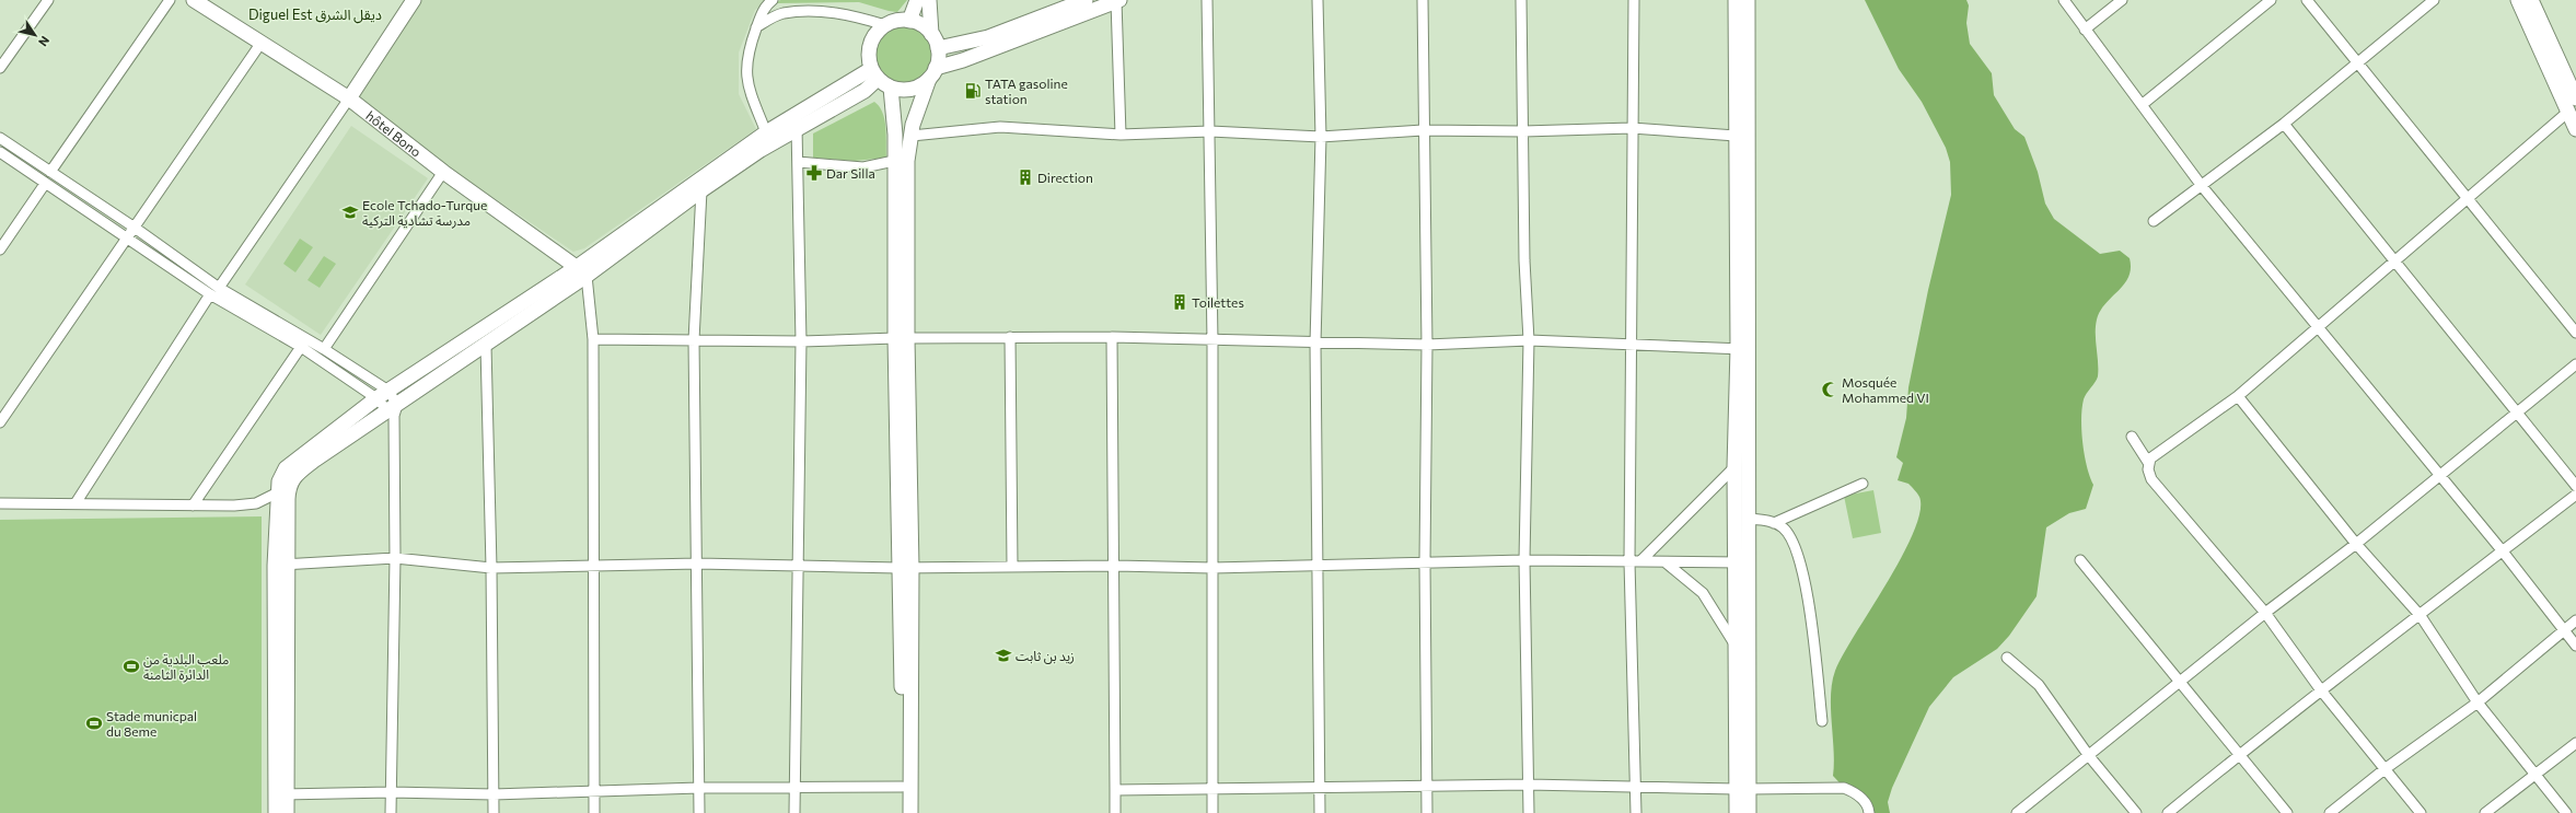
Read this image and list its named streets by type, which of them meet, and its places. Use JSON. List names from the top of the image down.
{
  "streets": {
    "street": ["hôtel Bono"]
  },
  "districts": ["Diguel Est ديقل الشرق"],
  "places": {
    "fuel station": ["TATA gasoline station"],
    "pharmacy": ["Dar Silla"],
    "building": ["Direction", "Toilettes"],
    "school or university": ["Ecole Tchado-Turque مدرسة تشادية التركية", "زيد بن ثابت"],
    "mosque": ["Mosquée Mohammed VI"],
    "sports": ["ملعب البلدية من الدائرة الثامنة", "Stade municpal du 8eme"]
  },
  "north": "bottom right"
}
